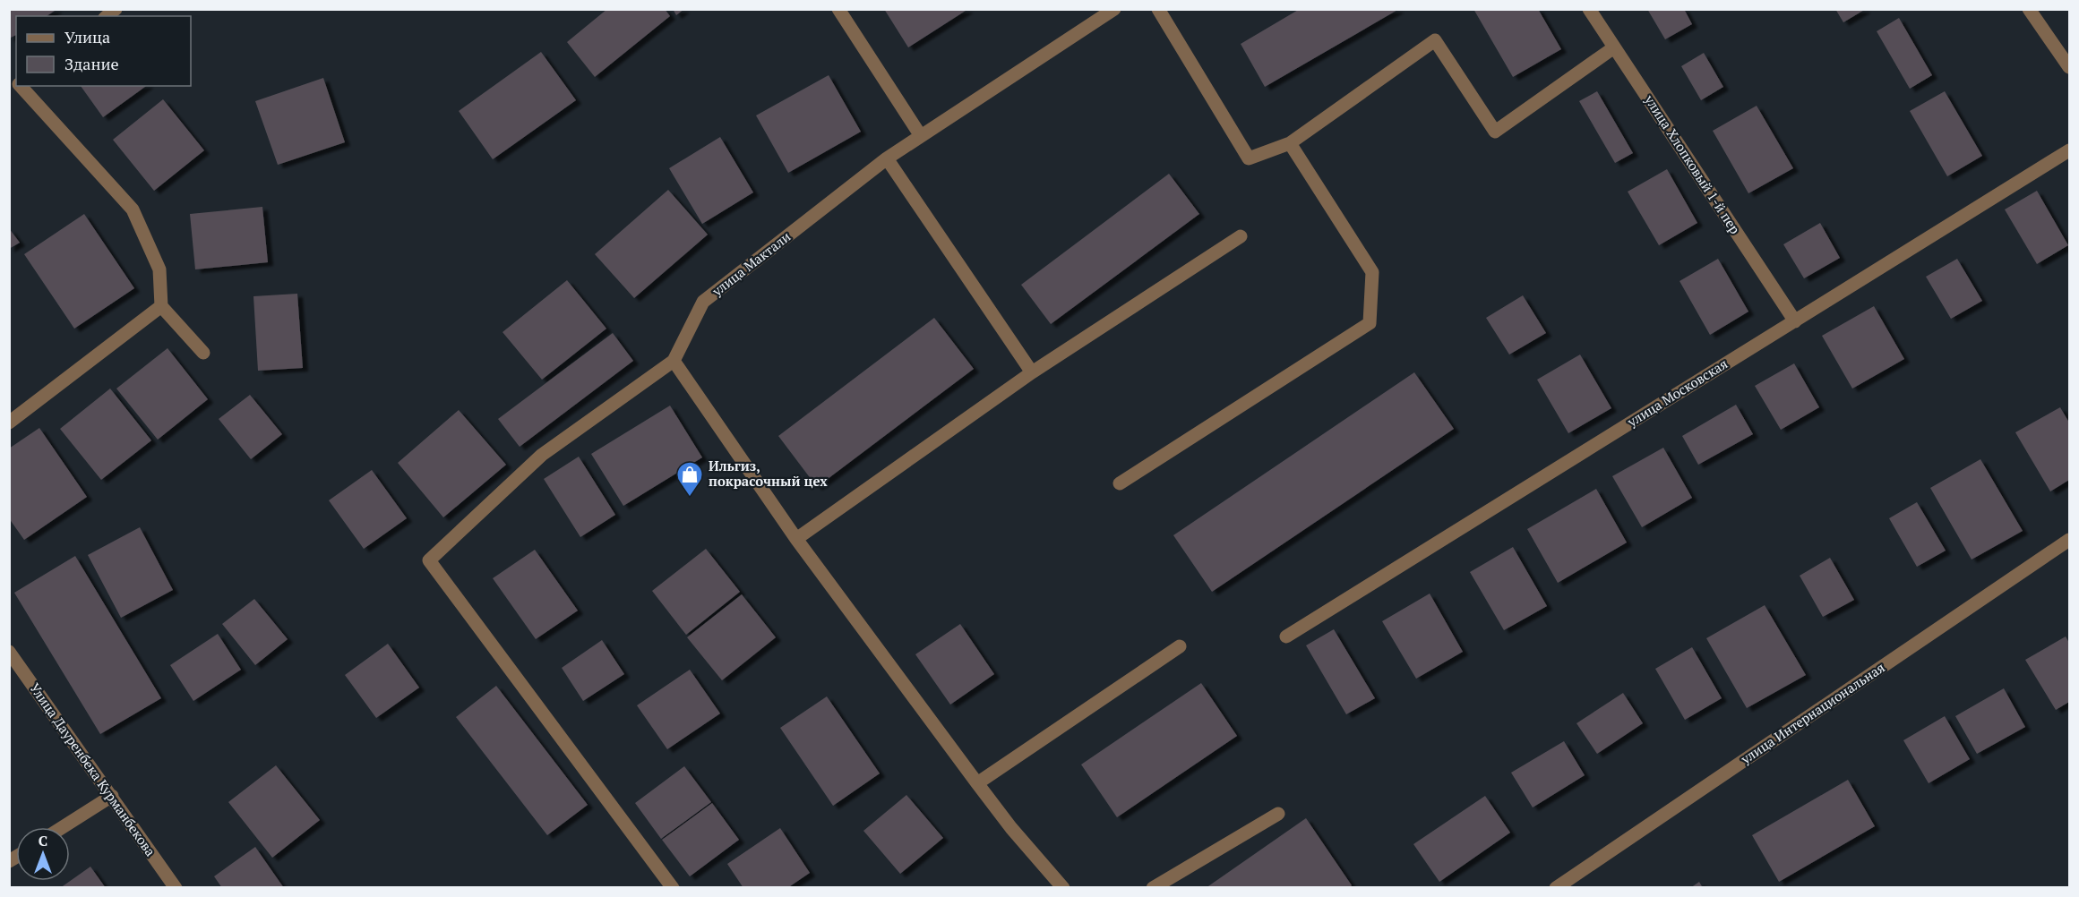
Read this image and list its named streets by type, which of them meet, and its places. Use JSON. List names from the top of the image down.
{
  "streets": {
    "street": [
      "улица Хлопковый 1-й пер",
      "улица Мактали",
      "улица Московская",
      "улица Интернациональная",
      "Улица Дауренбека Курманбекова"
    ]
  },
  "crossings": [
    ["улица Хлопковый 1-й пер", "улица Московская"]
  ],
  "places": {
    "shop": ["Ильгиз, покрасочный цех"]
  },
  "legend": ["Улица", "Здание"],
  "north": "top"
}
